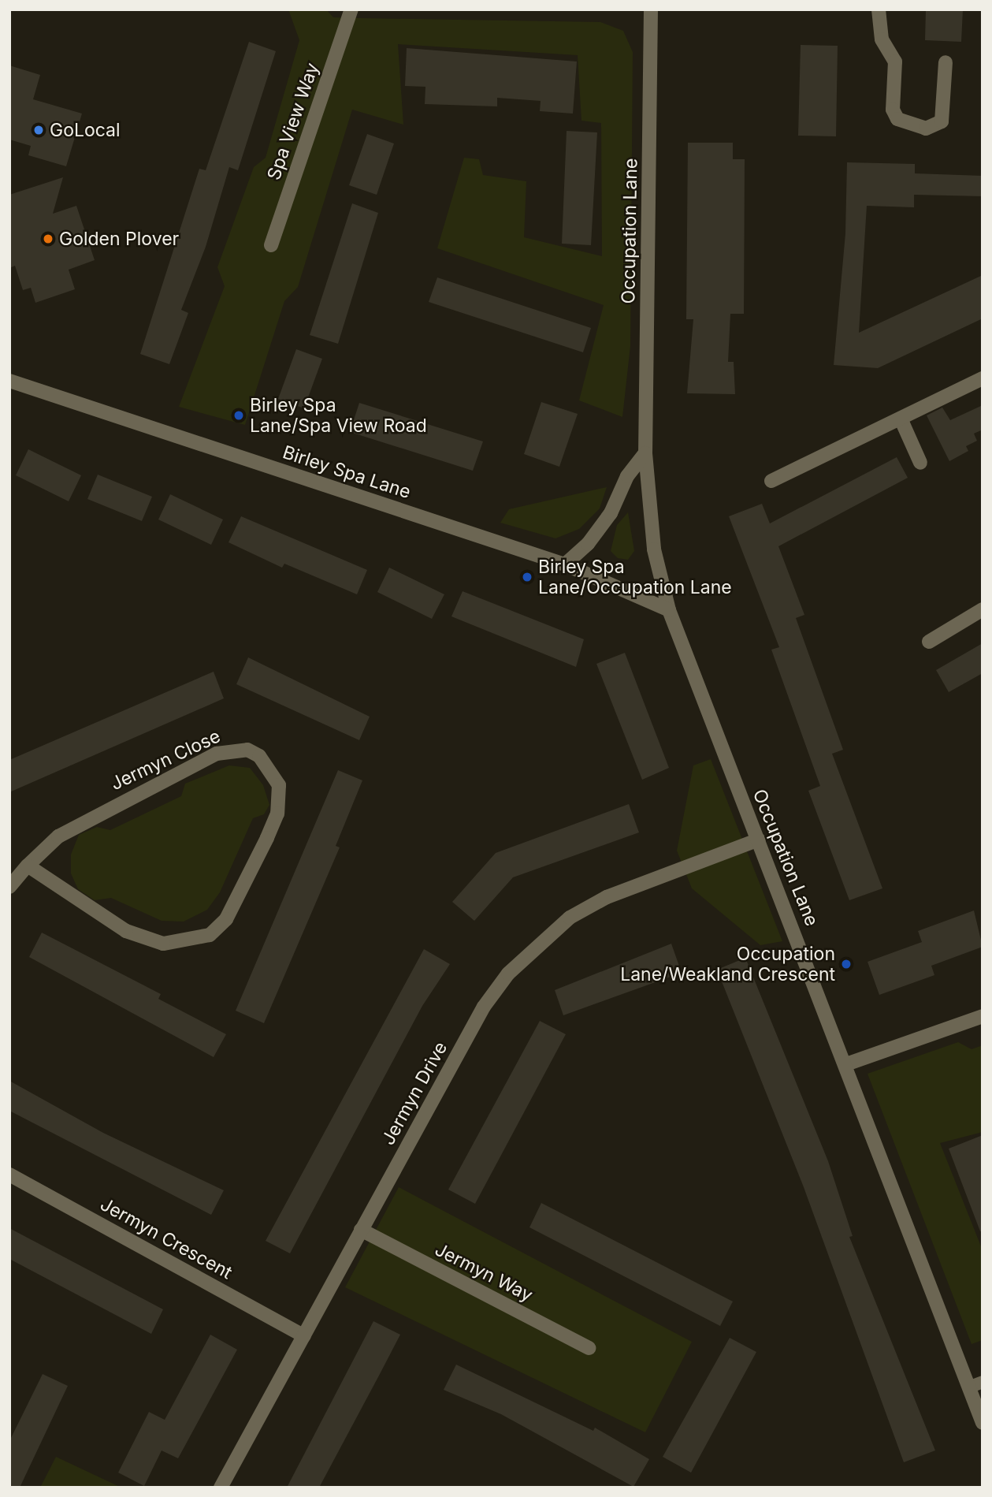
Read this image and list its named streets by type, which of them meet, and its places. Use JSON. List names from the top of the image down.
{
  "streets": {
    "street": [
      "Spa View Way",
      "Occupation Lane",
      "Birley Spa Lane",
      "Jermyn Close",
      "Jermyn Drive",
      "Jermyn Crescent",
      "Jermyn Way"
    ]
  },
  "crossings": [
    ["Occupation Lane", "Birley Spa Lane"],
    ["Occupation Lane", "Jermyn Drive"],
    ["Jermyn Drive", "Jermyn Crescent"],
    ["Jermyn Drive", "Jermyn Way"]
  ],
  "places": [
    "GoLocal",
    "Golden Plover",
    "Birley Spa Lane/Spa View Road",
    "Birley Spa Lane/Occupation Lane",
    "Occupation Lane/Weakland Crescent"
  ]
}
